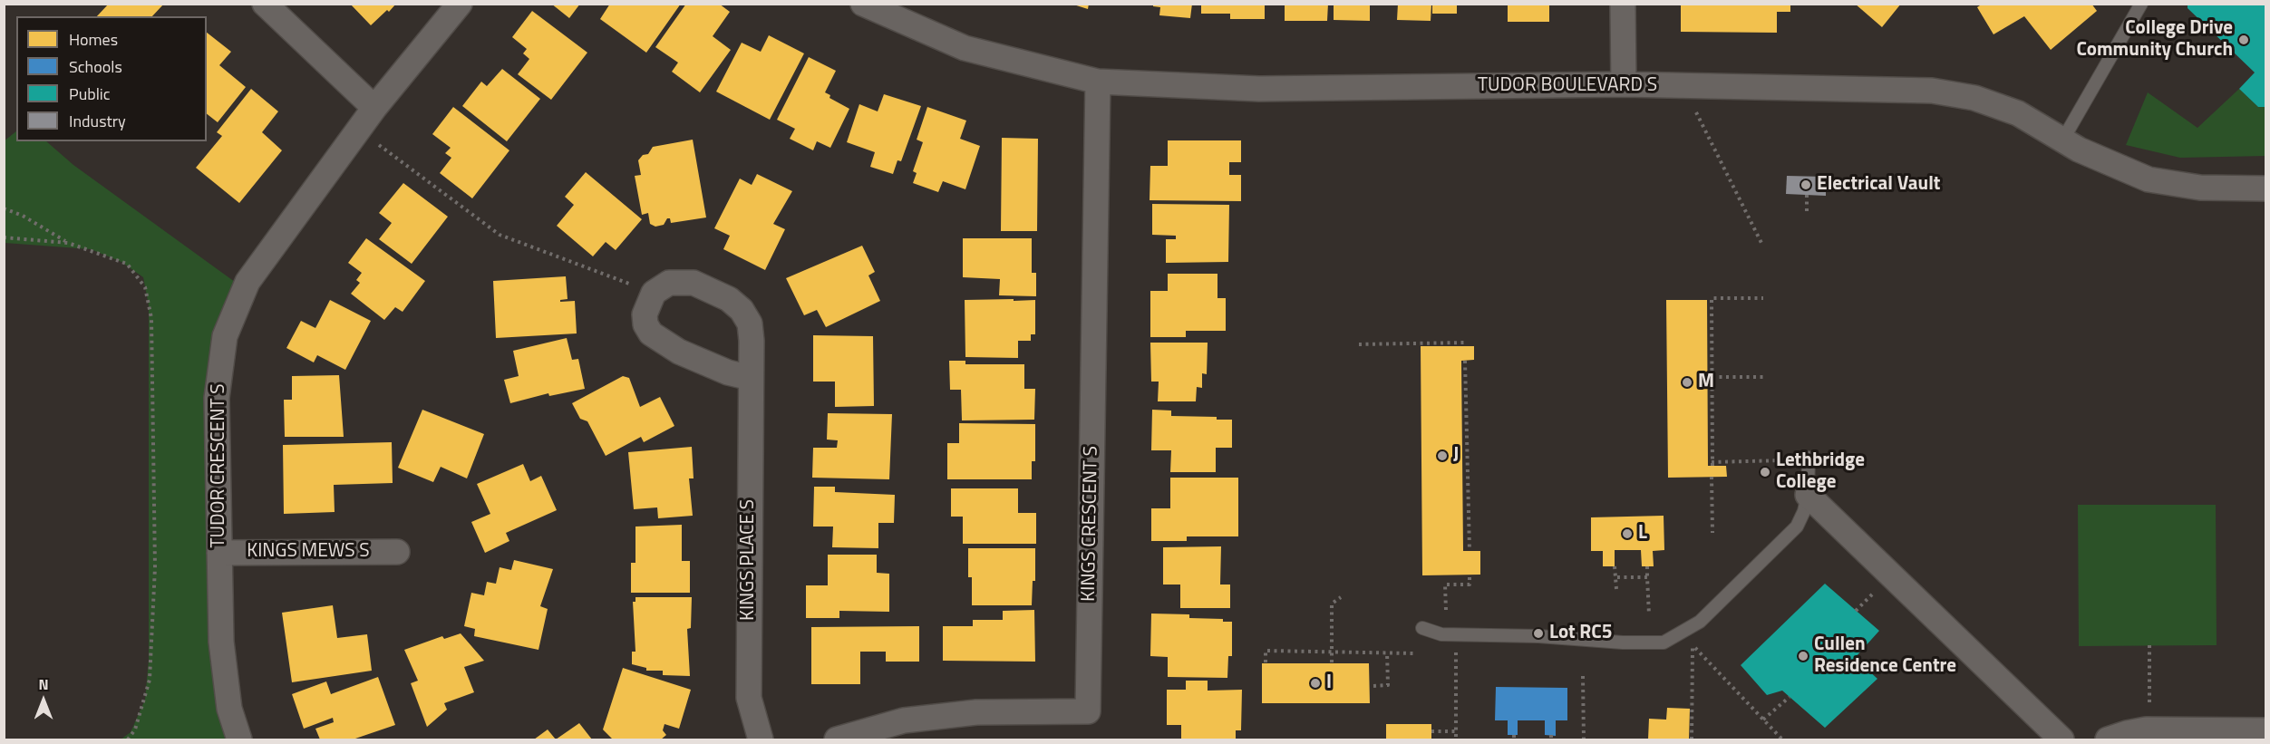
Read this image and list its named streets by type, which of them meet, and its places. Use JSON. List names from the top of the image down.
{
  "streets": {
    "street": [
      "TUDOR BOULEVARD S",
      "TUDOR CRESCENT S",
      "KINGS CRESCENT S",
      "KINGS MEWS S",
      "KINGS PLACE S"
    ]
  },
  "crossings": [
    ["TUDOR BOULEVARD S", "KINGS CRESCENT S"],
    ["TUDOR CRESCENT S", "KINGS MEWS S"]
  ],
  "places": [
    "College Drive Community Church",
    "Electrical Vault",
    "M",
    "J",
    "Lethbridge College",
    "L",
    "Lot RC5",
    "Cullen Residence Centre",
    "I"
  ],
  "legend": [
    "Homes",
    "Schools",
    "Public",
    "Industry"
  ],
  "north": "top"
}
